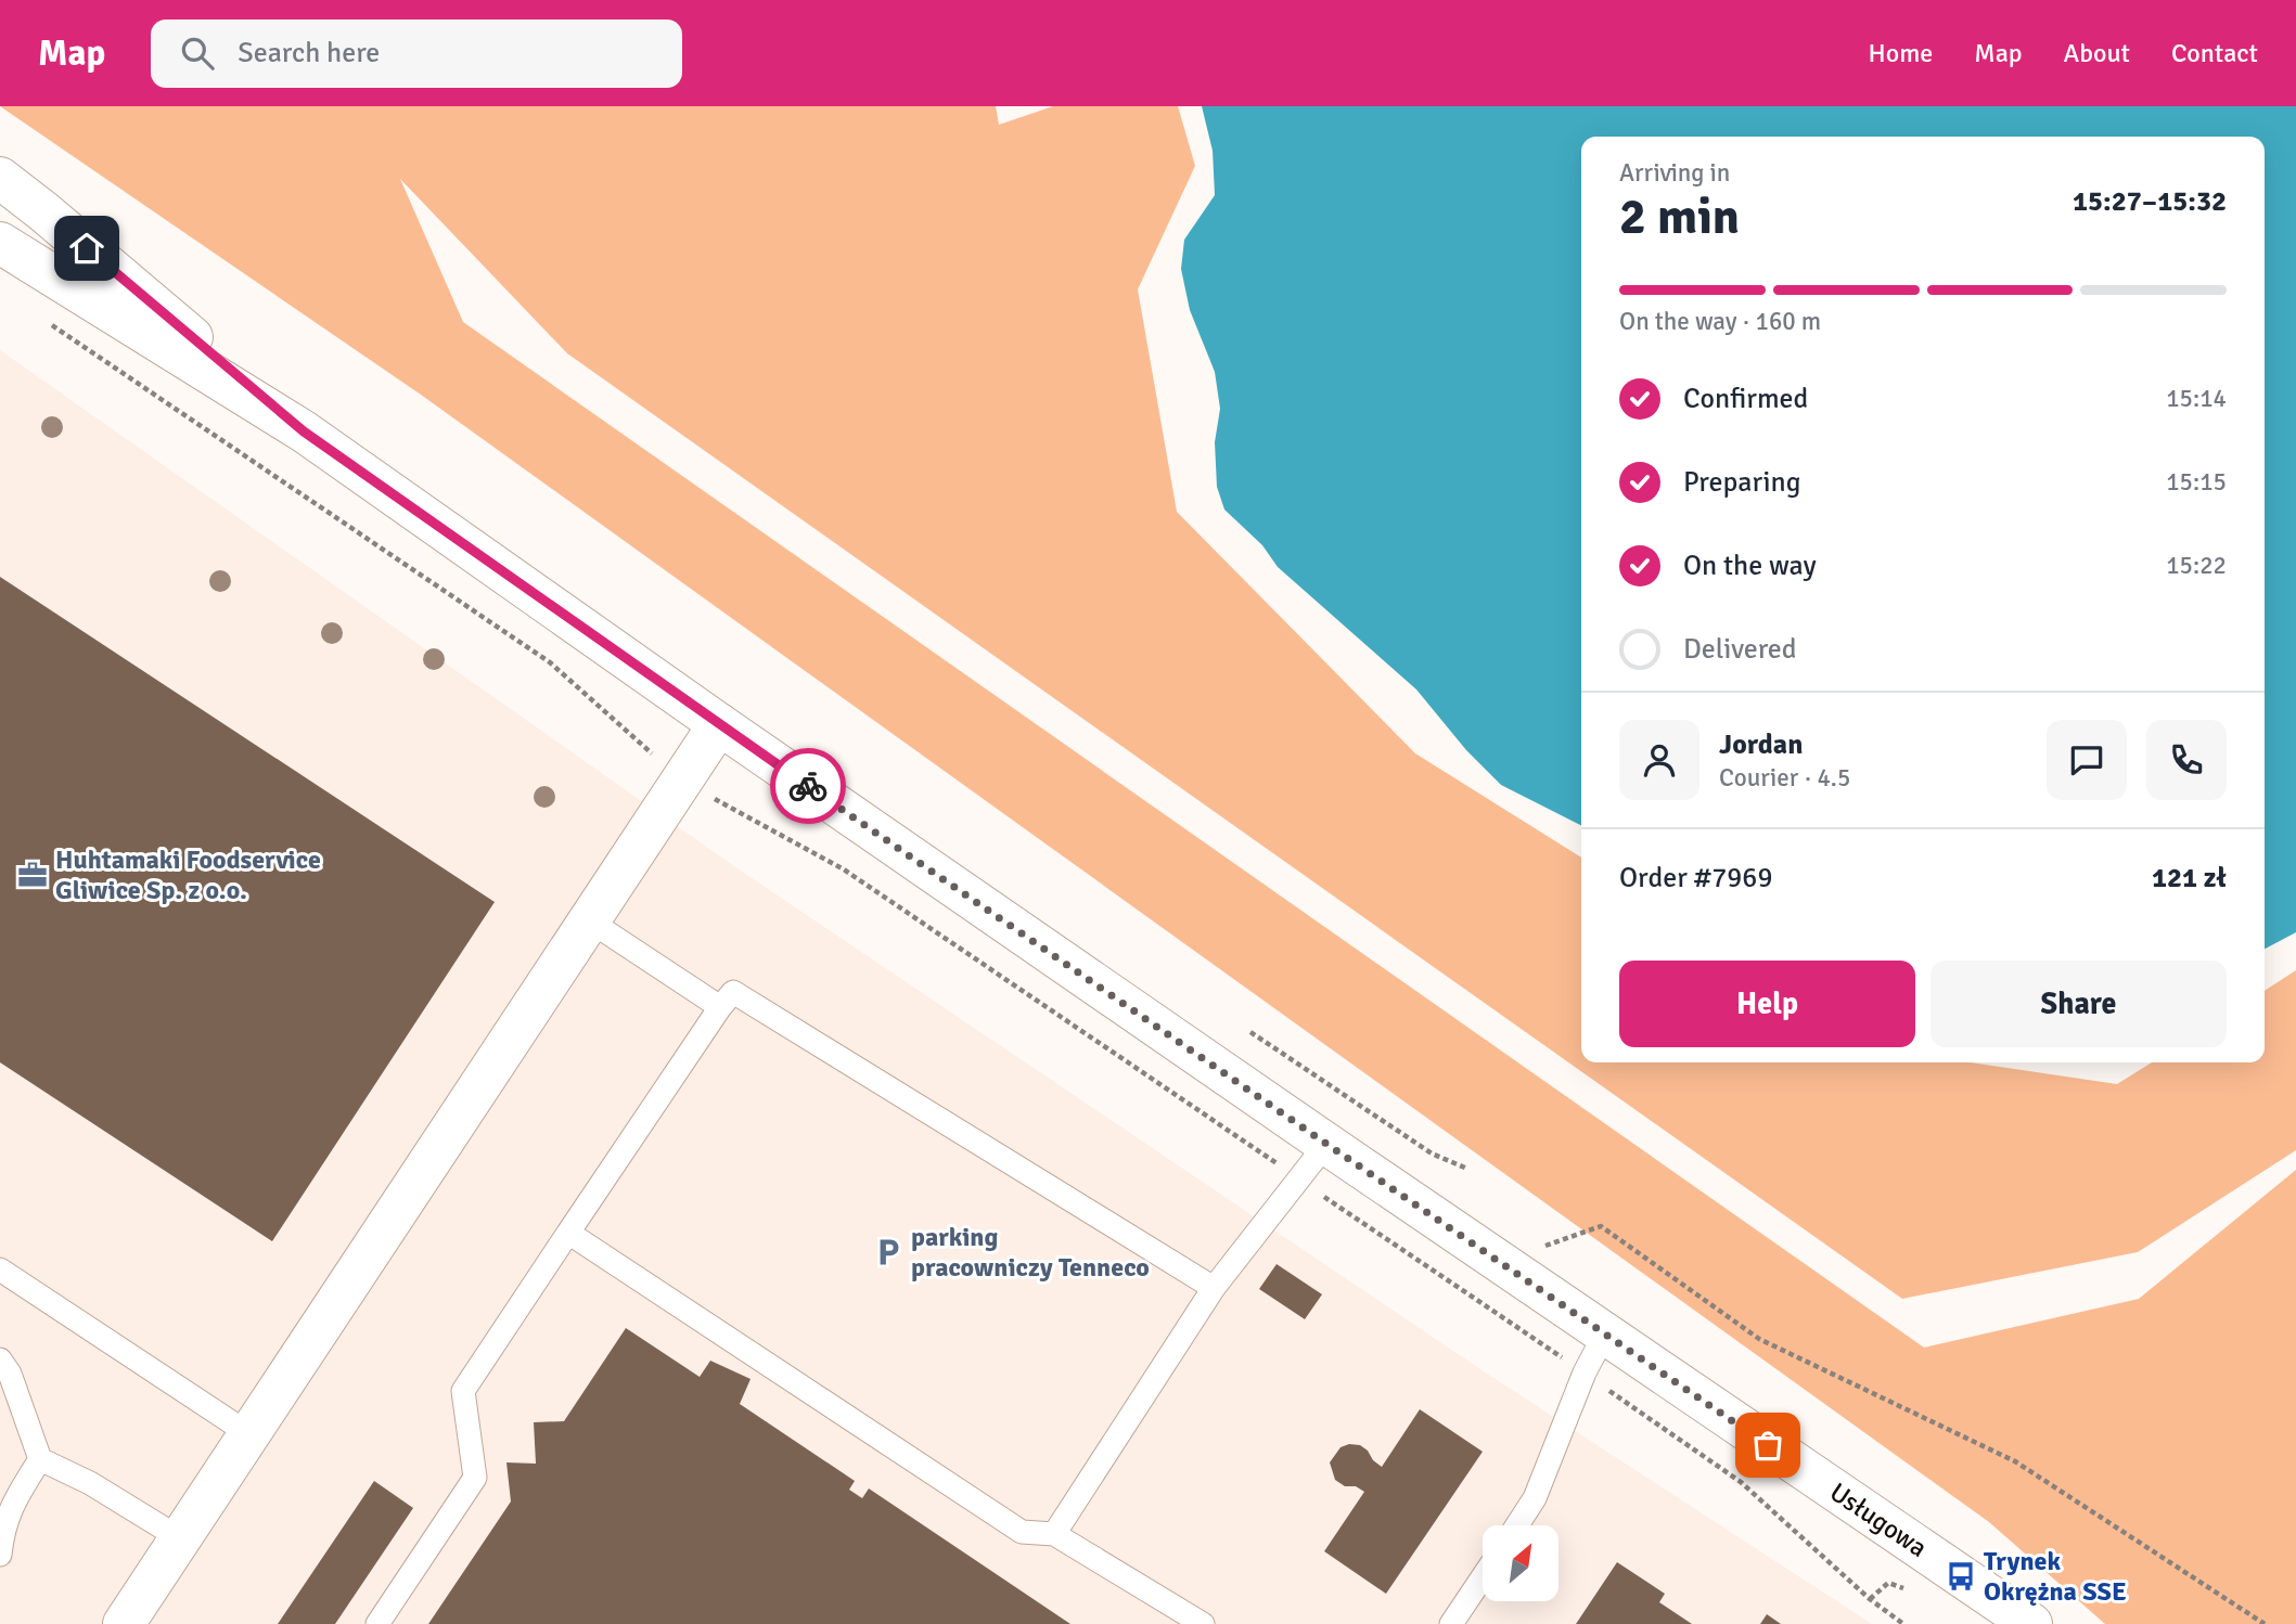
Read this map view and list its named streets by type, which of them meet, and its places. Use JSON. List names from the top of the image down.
{
  "streets": {
    "street": ["Usługowa"]
  },
  "places": {
    "office": ["Huhtamaki Foodservice Gliwice Sp. z o.o."],
    "parking": ["parking pracowniczy Tenneco"],
    "bus stop": ["Trynek Okrężna SSE"]
  },
  "north": "top right",
  "page": {
    "header": "Map",
    "search": "Search here",
    "nav": [
      "Home",
      "Map",
      "About",
      "Contact"
    ],
    "heading": ["2 min", "Arriving in", "15:27–15:32"],
    "panel": [
      "Jordan",
      "Courier · 4.5",
      "Order #7969",
      "121 zł"
    ],
    "bar": "On the way · 160 m",
    "list": [
      ["Confirmed", "15:14"],
      ["Preparing", "15:15"],
      ["On the way", "15:22"],
      "Delivered"
    ],
    "buttons": ["Help", "Share"]
  }
}
